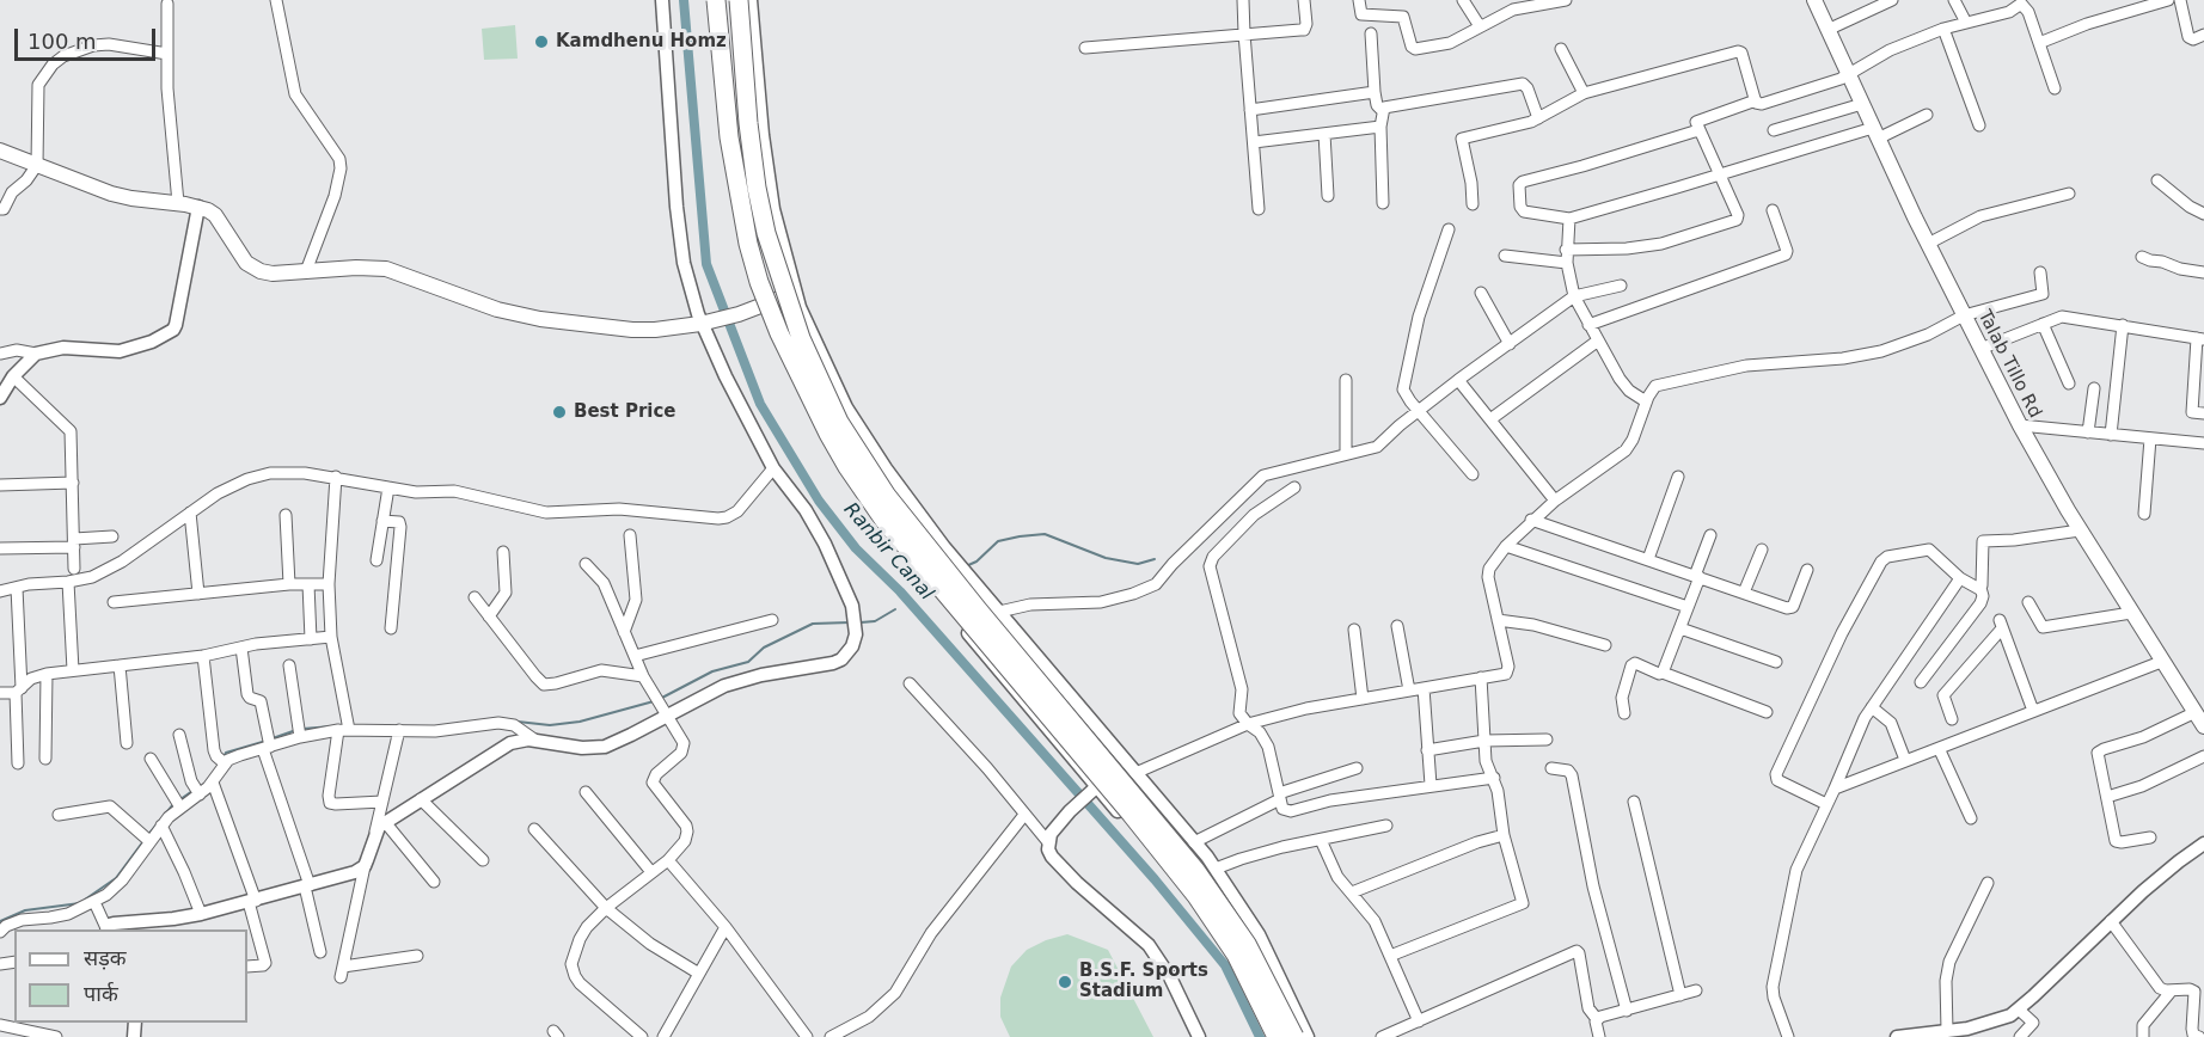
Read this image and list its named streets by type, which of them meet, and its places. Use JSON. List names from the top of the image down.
{
  "streets": {
    "main road": ["Talab Tillo Rd"]
  },
  "water": ["Ranbir Canal"],
  "places": ["Kamdhenu Homz", "Best Price", "B.S.F. Sports Stadium"],
  "legend": ["सड़क", "पार्क"],
  "scale_bar": "100 m"
}
